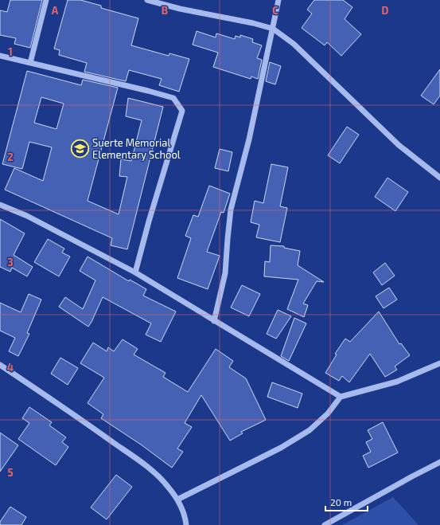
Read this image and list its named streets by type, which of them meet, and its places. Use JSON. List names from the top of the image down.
{
  "places": {
    "school or university": ["Suerte Memorial Elementary School"]
  },
  "scale_bar": "20 m",
  "grid": {
    "columns": [
      "A",
      "B",
      "C",
      "D"
    ],
    "rows": [
      "1",
      "2",
      "3",
      "4",
      "5"
    ]
  }
}
